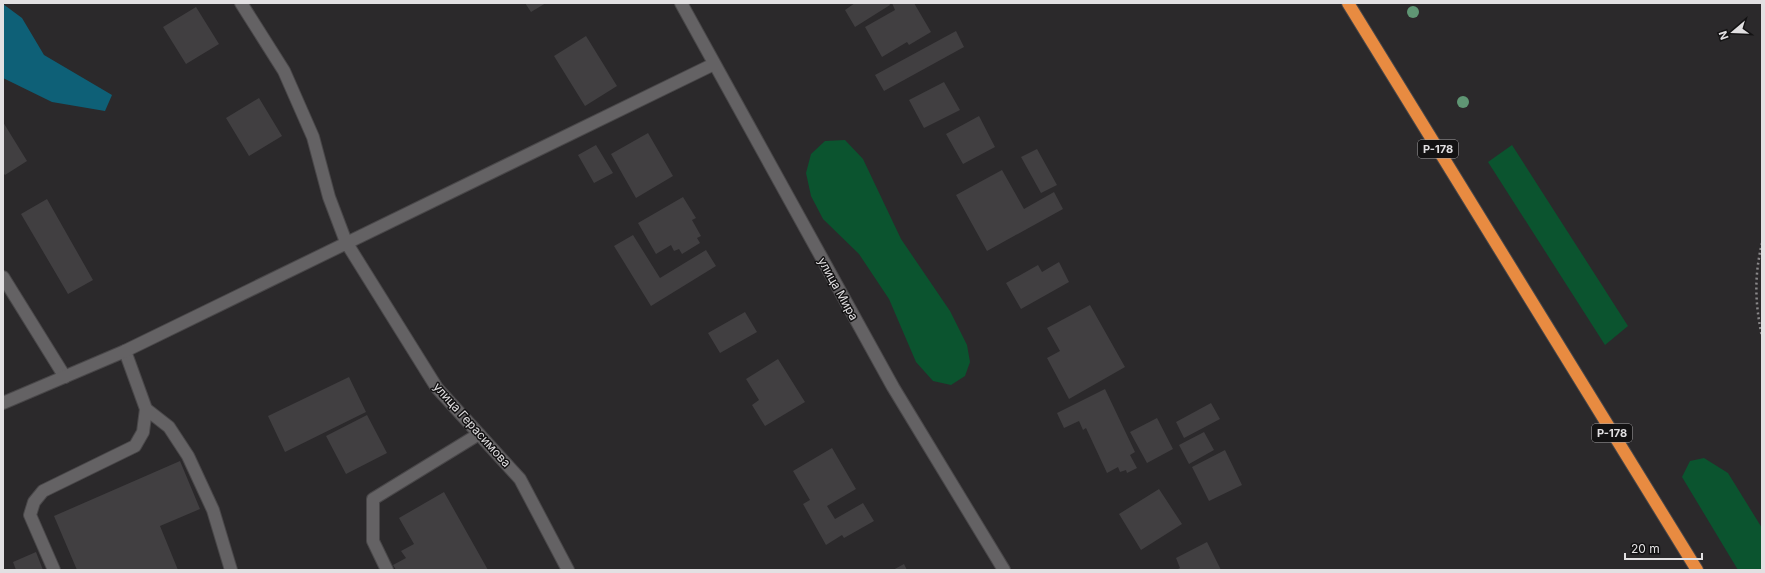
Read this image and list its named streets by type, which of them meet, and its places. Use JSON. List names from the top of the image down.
{
  "streets": {
    "highway": ["Р-178"],
    "street": ["улица Мира", "улица Герасимова"]
  },
  "scale_bar": "20 m",
  "north": "left"
}
